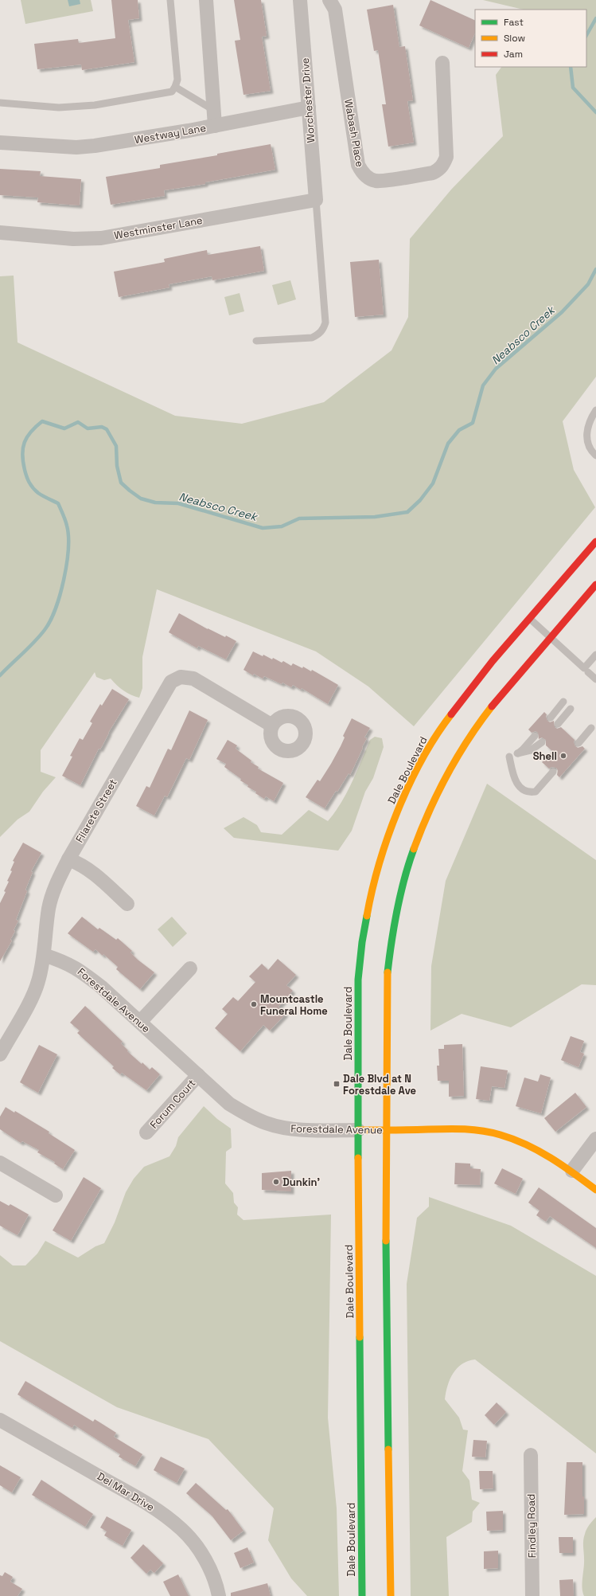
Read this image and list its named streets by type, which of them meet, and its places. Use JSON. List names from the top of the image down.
{
  "streets": {
    "main road": ["Dale Boulevard", "Forestdale Avenue"],
    "street": [
      "Worchester Drive",
      "Wabash Place",
      "Westway Lane",
      "Westminster Lane",
      "Filarete Street",
      "Forum Court",
      "Del Mar Drive",
      "Findley Road"
    ]
  },
  "crossings": [
    ["Worchester Drive", "Westminster Lane"],
    ["Dale Boulevard", "Forestdale Avenue"],
    ["Filarete Street", "Forestdale Avenue"],
    ["Forestdale Avenue", "Forum Court"]
  ],
  "water": ["Neabsco Creek"],
  "places": {
    "other": ["Shell", "Mountcastle Funeral Home", "Dunkin'"],
    "transit": ["Dale Blvd at N Forestdale Ave"]
  },
  "legend": ["Fast", "Slow", "Jam"]
}
